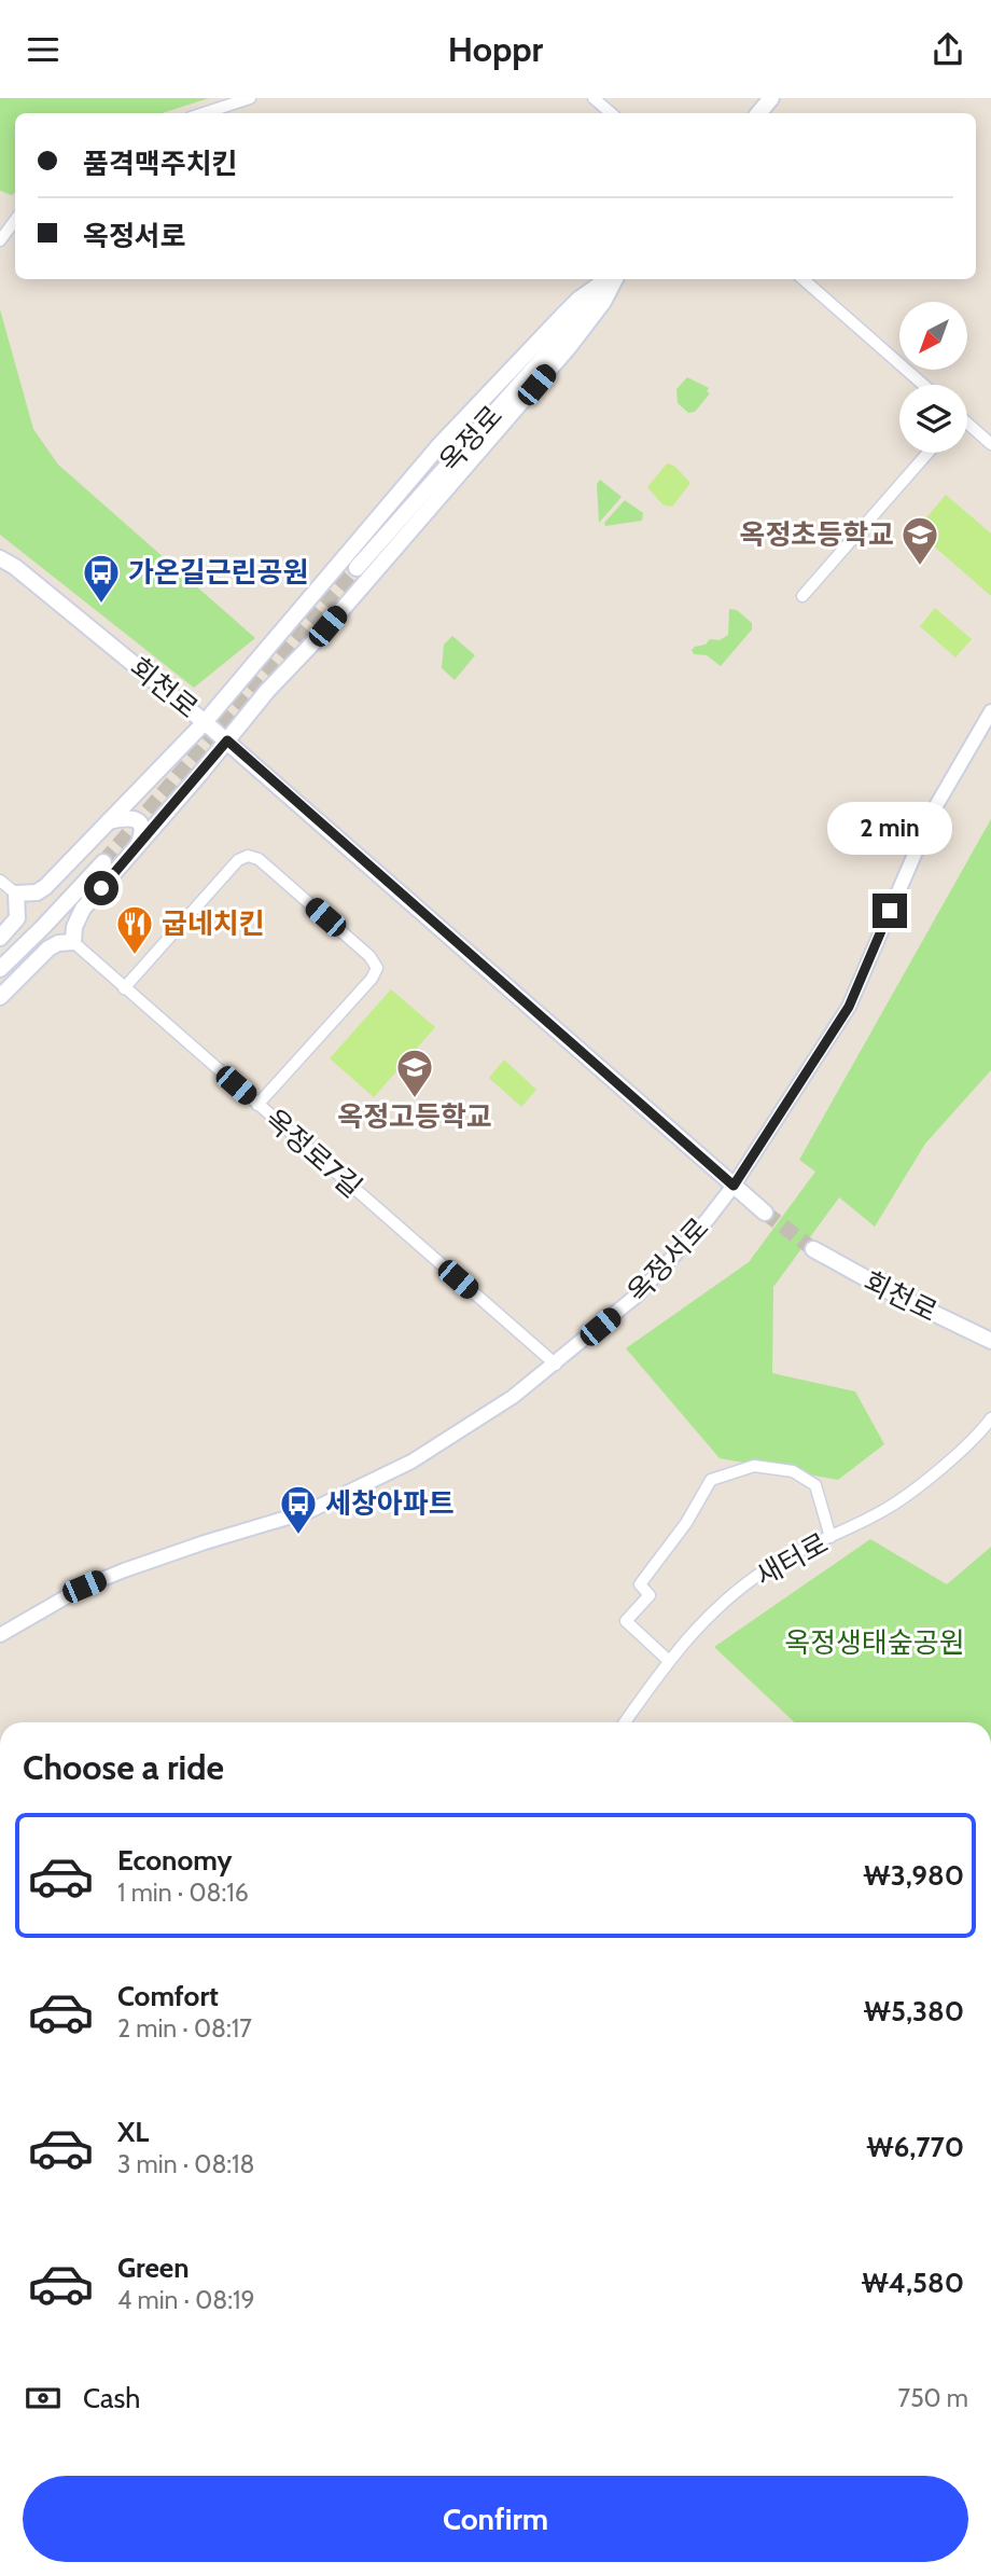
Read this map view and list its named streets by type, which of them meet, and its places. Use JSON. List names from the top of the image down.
{
  "streets": {
    "main road": ["옥정로", "회천로"],
    "street": ["옥정로7길", "옥정서로", "새터로"]
  },
  "crossings": [
    ["회천로", "옥정서로"],
    ["옥정로7길", "옥정서로"]
  ],
  "parks": ["옥정생태숲공원"],
  "places": {
    "school or university": ["옥정초등학교", "옥정고등학교"],
    "bus stop": ["가온길근린공원", "세창아파트"],
    "restaurant": ["굽네치킨"]
  },
  "north": "bottom left",
  "page": {
    "header": "Hoppr",
    "banner": ["품격맥주치킨", "옥정서로"],
    "bubble": "2 min",
    "heading": "Choose a ride",
    "list": [
      {
        "name": "Economy",
        "note": "1 min · 08:16",
        "value": "₩3,980"
      },
      {
        "name": "Comfort",
        "note": "2 min · 08:17",
        "value": "₩5,380"
      },
      {
        "name": "XL",
        "note": "3 min · 08:18",
        "value": "₩6,770"
      },
      {
        "name": "Green",
        "note": "4 min · 08:19",
        "value": "₩4,580"
      }
    ],
    "pay": ["Cash", "750 m"],
    "buttons": "Confirm"
  }
}
